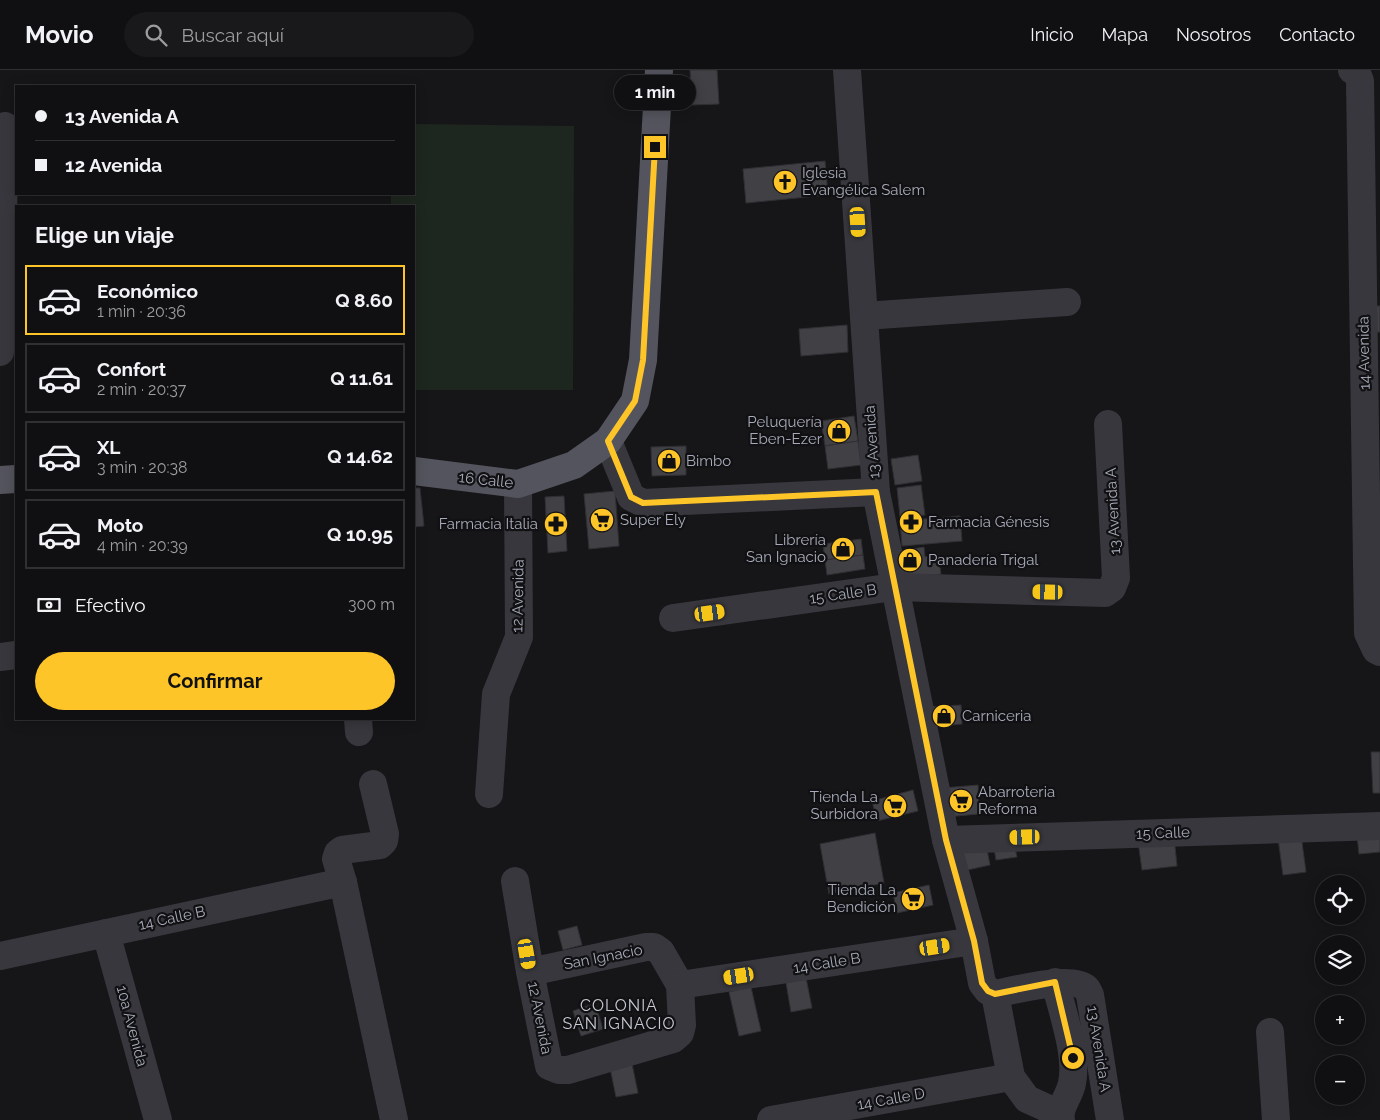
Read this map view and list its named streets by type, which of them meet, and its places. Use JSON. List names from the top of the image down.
{
  "streets": {
    "main road": ["16 Calle"],
    "street": [
      "14 Avenida",
      "13 Avenida",
      "13 Avenida A",
      "15 Calle B",
      "12 Avenida",
      "15 Calle",
      "14 Calle B",
      "San Ignacio",
      "10a Avenida",
      "14 Calle D"
    ]
  },
  "crossings": [
    ["13 Avenida", "13 Avenida A"],
    ["13 Avenida", "15 Calle B"],
    ["13 Avenida", "15 Calle"],
    ["13 Avenida", "14 Calle B"],
    ["16 Calle", "12 Avenida"],
    ["13 Avenida A", "15 Calle B"],
    ["13 Avenida A", "14 Calle D"],
    ["12 Avenida", "San Ignacio"],
    ["14 Calle B", "San Ignacio"],
    ["14 Calle B", "10a Avenida"]
  ],
  "districts": ["COLONIA SAN IGNACIO"],
  "places": {
    "church": ["Iglesia Evangélica Salem"],
    "shop": [
      "Peluquería Eben-Ezer",
      "Bimbo",
      "Librería San Ignacio",
      "Panadería Trigal",
      "Carniceria"
    ],
    "supermarket": [
      "Super Ely",
      "Abarroteria Reforma",
      "Tienda La Surbidora",
      "Tienda La Bendición"
    ],
    "pharmacy": ["Farmacia Génesis", "Farmacia Italia"]
  },
  "page": {
    "header": "Movio",
    "search": "Buscar aquí",
    "nav": [
      "Inicio",
      "Mapa",
      "Nosotros",
      "Contacto"
    ],
    "bubble": "1 min",
    "banner": ["13 Avenida A", "12 Avenida"],
    "heading": "Elige un viaje",
    "list": [
      {
        "name": "Económico",
        "note": "1 min · 20:36",
        "value": "Q 8.60"
      },
      {
        "name": "Confort",
        "note": "2 min · 20:37",
        "value": "Q 11.61"
      },
      {
        "name": "XL",
        "note": "3 min · 20:38",
        "value": "Q 14.62"
      },
      {
        "name": "Moto",
        "note": "4 min · 20:39",
        "value": "Q 10.95"
      }
    ],
    "pay": ["Efectivo", "300 m"],
    "buttons": "Confirmar",
    "map_buttons": ["+", "−"]
  }
}
